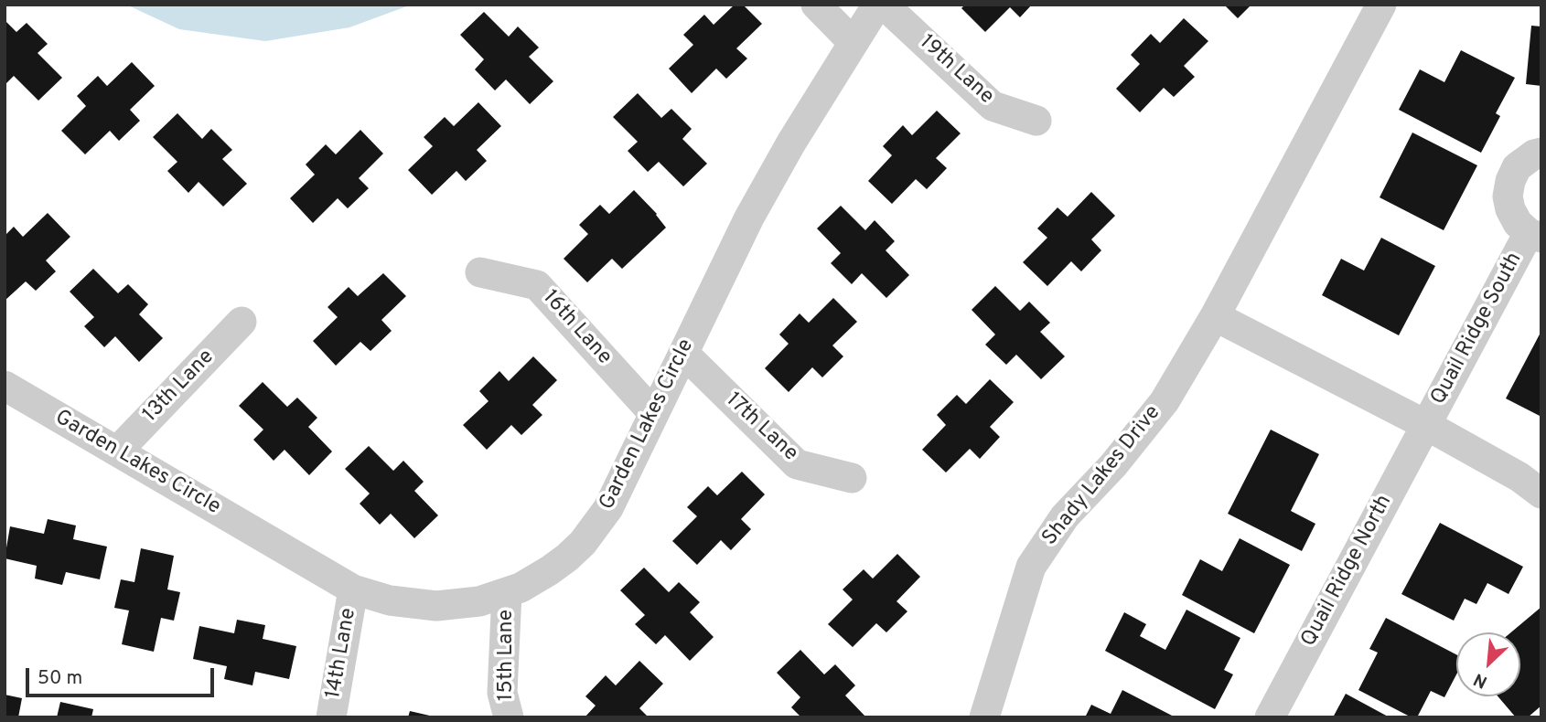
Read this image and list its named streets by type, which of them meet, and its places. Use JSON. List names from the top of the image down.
{
  "streets": {
    "street": [
      "19th Lane",
      "16th Lane",
      "Quail Ridge South",
      "13th Lane",
      "Garden Lakes Circle",
      "17th Lane",
      "Shady Lakes Drive",
      "Quail Ridge North",
      "14th Lane",
      "15th Lane"
    ]
  },
  "crossings": [
    ["16th Lane", "Garden Lakes Circle"],
    ["Quail Ridge South", "Quail Ridge North"],
    ["13th Lane", "Garden Lakes Circle"],
    ["Garden Lakes Circle", "17th Lane"],
    ["Garden Lakes Circle", "14th Lane"],
    ["Garden Lakes Circle", "15th Lane"]
  ],
  "scale_bar": "50 m",
  "north": "bottom left"
}
